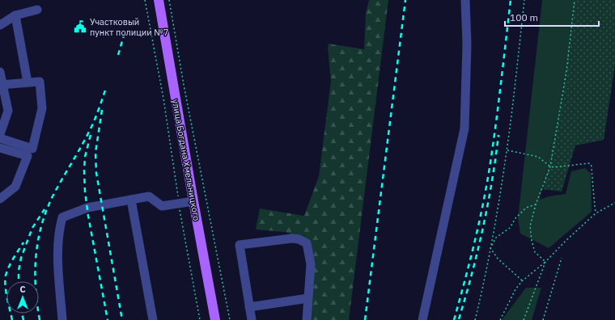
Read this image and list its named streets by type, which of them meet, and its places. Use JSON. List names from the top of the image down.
{
  "streets": {
    "main road": ["улица Богдана Хмельницкого"]
  },
  "places": {
    "public building": ["Участковый пункт полиции №7"]
  },
  "scale_bar": "100 m",
  "north": "top"
}
